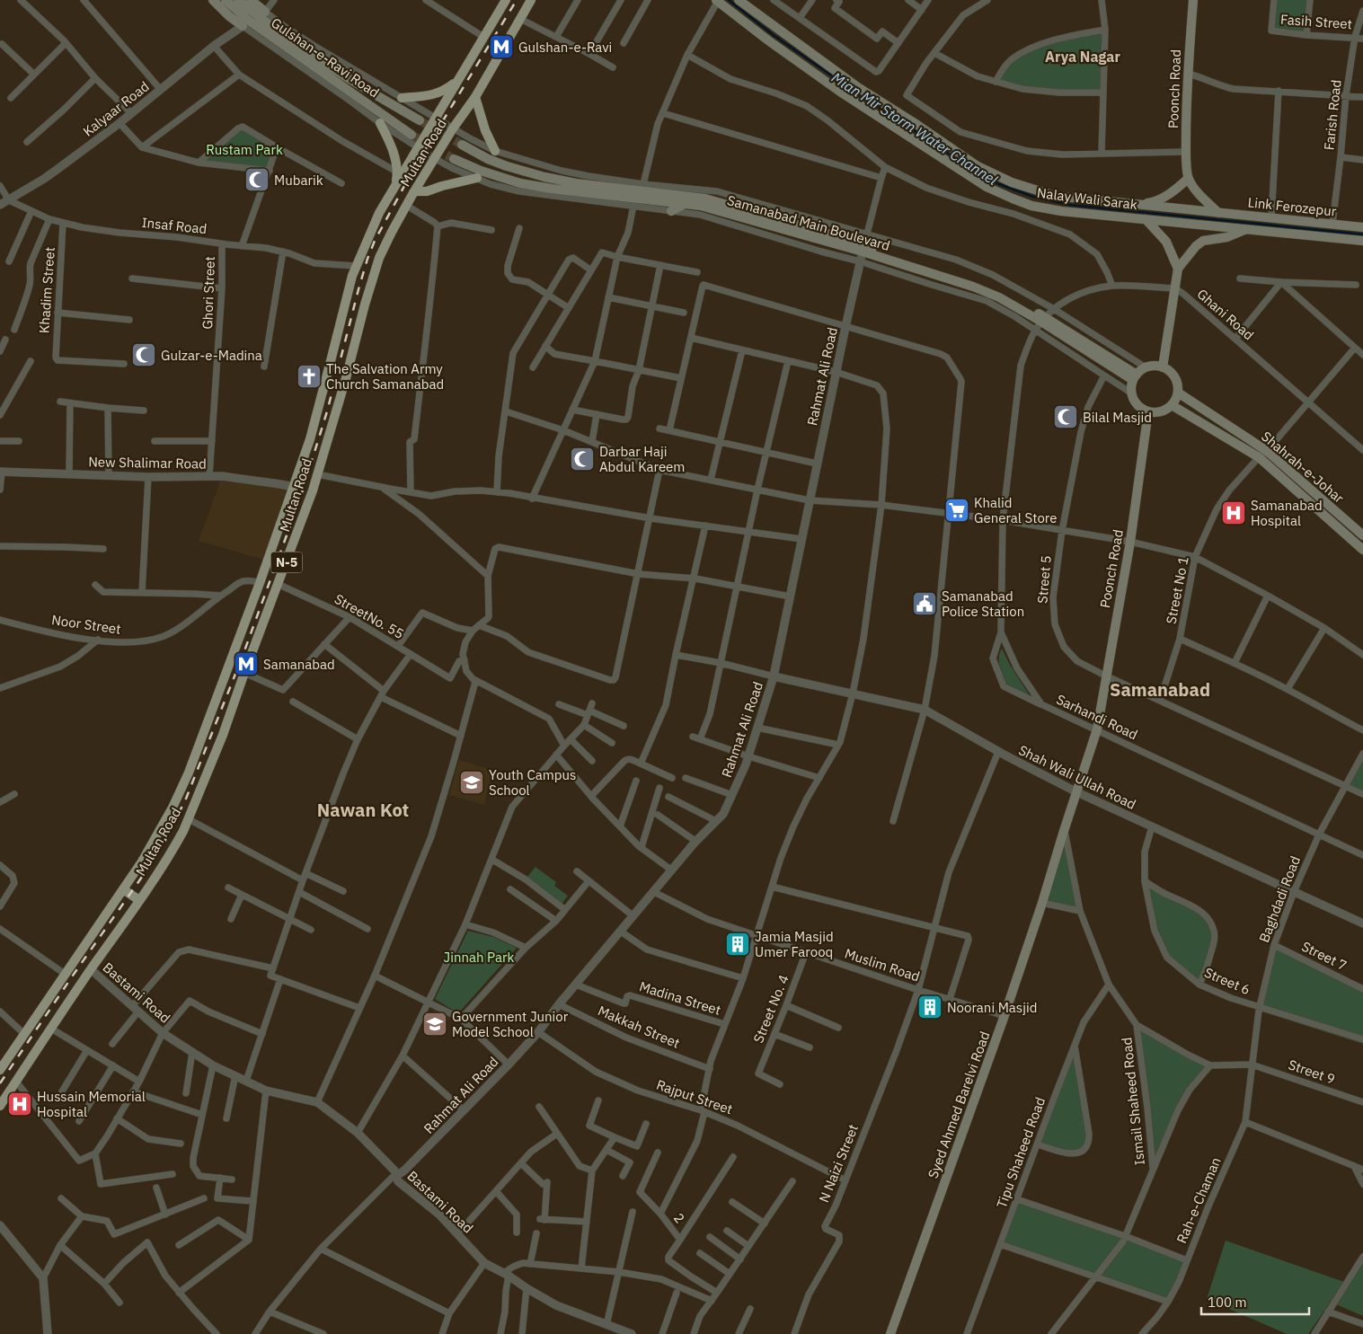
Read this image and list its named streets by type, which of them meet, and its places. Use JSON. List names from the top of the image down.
{
  "streets": {
    "main road": [
      "Gulshan-e-Ravi Road",
      "Poonch Road",
      "Multan Road",
      "Nalay Wali Sarak",
      "Link Ferozepur",
      "Samanabad Main Boulevard",
      "Shahrah-e-Johar",
      "N-5",
      "Syed Ahmed Barelvi Road"
    ],
    "street": [
      "Fasih Street",
      "Kalyaar Road",
      "Farish Road",
      "Insaf Road",
      "Khadim Street",
      "Ghori Street",
      "Ghani Road",
      "Rahmat Ali Road",
      "New Shalimar Road",
      "Street 5",
      "Street No 1",
      "StreetNo. 55",
      "Noor Street",
      "Sarhandi Road",
      "Shah Wali Ullah Road",
      "Baghdadi Road",
      "Street 7",
      "Muslim Road",
      "Street 6",
      "Bastami Road",
      "Madina Street",
      "Street No. 4",
      "Makkah Street",
      "Street 9",
      "Rajput Street",
      "Ismail Shaheed Road",
      "Tipu Shaheed Road",
      "N Naizi Street",
      "Rah-e-Chaman",
      "2"
    ]
  },
  "crossings": [
    ["Fasih Street", "Farish Road"],
    ["Poonch Road", "Samanabad Main Boulevard"],
    ["Poonch Road", "Shahrah-e-Johar"],
    ["Poonch Road", "Street 5"],
    ["Poonch Road", "Sarhandi Road"],
    ["Poonch Road", "Syed Ahmed Barelvi Road"],
    ["Kalyaar Road", "Insaf Road"],
    ["Farish Road", "Link Ferozepur"],
    ["Multan Road", "Insaf Road"],
    ["Multan Road", "New Shalimar Road"],
    ["Multan Road", "StreetNo. 55"],
    ["Multan Road", "Noor Street"],
    ["Multan Road", "Bastami Road"],
    ["Nalay Wali Sarak", "Link Ferozepur"],
    ["Samanabad Main Boulevard", "Rahmat Ali Road"],
    ["Samanabad Main Boulevard", "Shahrah-e-Johar"],
    ["Samanabad Main Boulevard", "Sarhandi Road"],
    ["Insaf Road", "Khadim Street"],
    ["Insaf Road", "Ghori Street"],
    ["Ghori Street", "New Shalimar Road"],
    ["Ghani Road", "Street No 1"],
    ["Rahmat Ali Road", "Shah Wali Ullah Road"],
    ["Rahmat Ali Road", "Muslim Road"],
    ["Rahmat Ali Road", "Bastami Road"],
    ["Rahmat Ali Road", "Madina Street"],
    ["Rahmat Ali Road", "Makkah Street"],
    ["Rahmat Ali Road", "Rajput Street"],
    ["Rahmat Ali Road", "2"],
    ["Shahrah-e-Johar", "Street No 1"],
    ["Street 5", "Street No 1"],
    ["Street 5", "Baghdadi Road"],
    ["Sarhandi Road", "Baghdadi Road"],
    ["Sarhandi Road", "Syed Ahmed Barelvi Road"],
    ["Shah Wali Ullah Road", "Baghdadi Road"],
    ["Shah Wali Ullah Road", "Street 6"],
    ["Shah Wali Ullah Road", "Syed Ahmed Barelvi Road"],
    ["Shah Wali Ullah Road", "N Naizi Street"],
    ["Shah Wali Ullah Road", "2"],
    ["Baghdadi Road", "Street 7"],
    ["Baghdadi Road", "Street 6"],
    ["Baghdadi Road", "Street 9"],
    ["Baghdadi Road", "Rah-e-Chaman"],
    ["Muslim Road", "Street No. 4"],
    ["Muslim Road", "Syed Ahmed Barelvi Road"],
    ["Muslim Road", "N Naizi Street"],
    ["Muslim Road", "2"],
    ["Madina Street", "2"],
    ["Makkah Street", "2"],
    ["Street 9", "Rah-e-Chaman"],
    ["Rajput Street", "N Naizi Street"],
    ["Rajput Street", "2"]
  ],
  "districts": ["Arya Nagar", "Samanabad", "Nawan Kot"],
  "water": ["Mian Mir Storm Water Channel"],
  "parks": ["Rustam Park", "Jinnah Park"],
  "places": {
    "metro station": ["Gulshan-e-Ravi", "Samanabad"],
    "mosque": [
      "Mubarik",
      "Gulzar-e-Madina",
      "Bilal Masjid",
      "Darbar Haji Abdul Kareem"
    ],
    "church": ["The Salvation Army Church Samanabad"],
    "supermarket": ["Khalid General Store"],
    "hospital": ["Samanabad Hospital", "Hussain Memorial Hospital"],
    "public building": ["Samanabad Police Station"],
    "school or university": ["Youth Campus School", "Government Junior Model School"],
    "building": ["Jamia Masjid Umer Farooq", "Noorani Masjid"]
  },
  "scale_bar": "100 m"
}
